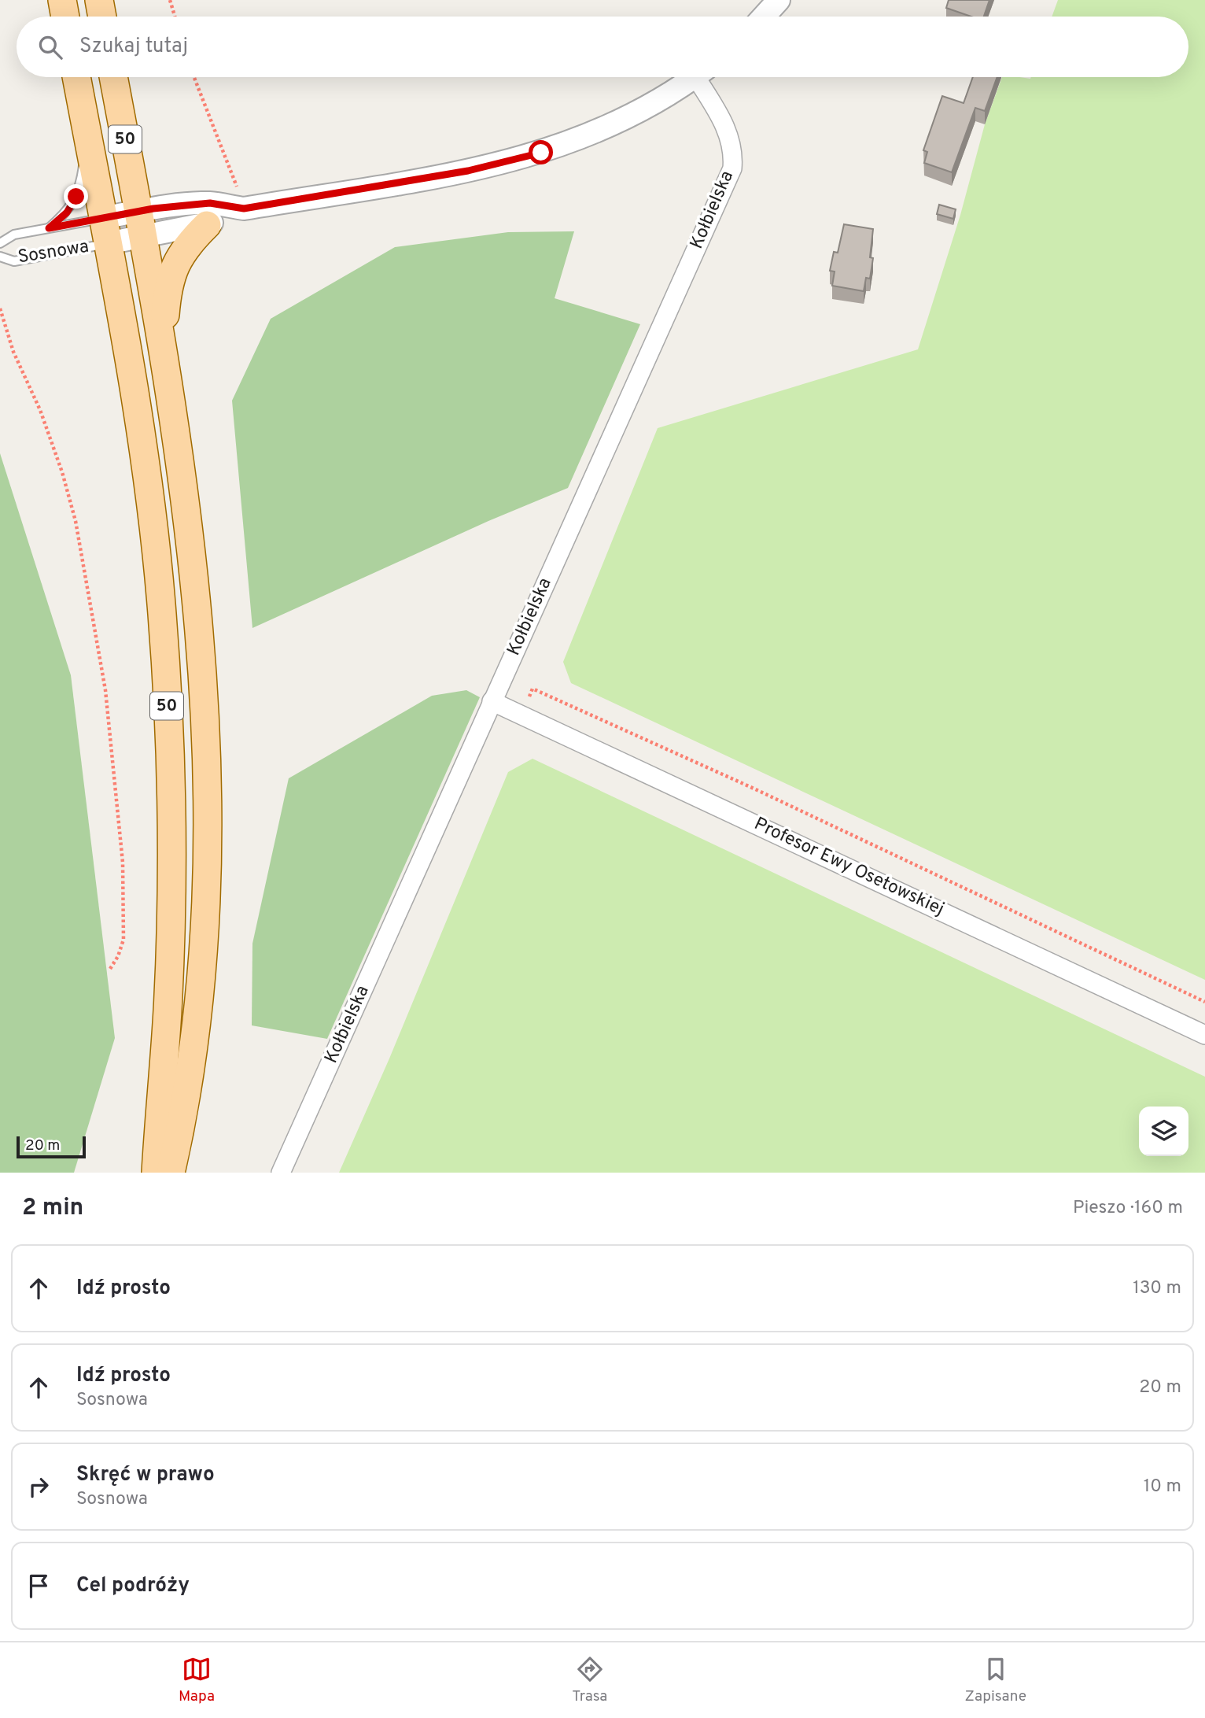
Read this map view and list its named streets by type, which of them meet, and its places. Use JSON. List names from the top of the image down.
{
  "streets": {
    "main road": ["50"],
    "street": ["Kołbielska", "Profesor Ewy Osetowskiej"],
    "lane": ["Sosnowa"]
  },
  "crossings": [
    ["50", "Sosnowa"],
    ["Kołbielska", "Profesor Ewy Osetowskiej"]
  ],
  "scale_bar": "20 m",
  "page": {
    "search": "Szukaj tutaj",
    "scale": "20 m",
    "heading": ["2 min", "Pieszo · 160 m"],
    "list": [
      ["Idź prosto", "130 m"],
      ["Idź prosto", "Sosnowa", "20 m"],
      ["Skręć w prawo", "Sosnowa", "10 m"],
      "Cel podróży"
    ],
    "nav": ["Mapa", "Trasa", "Zapisane"]
  }
}
